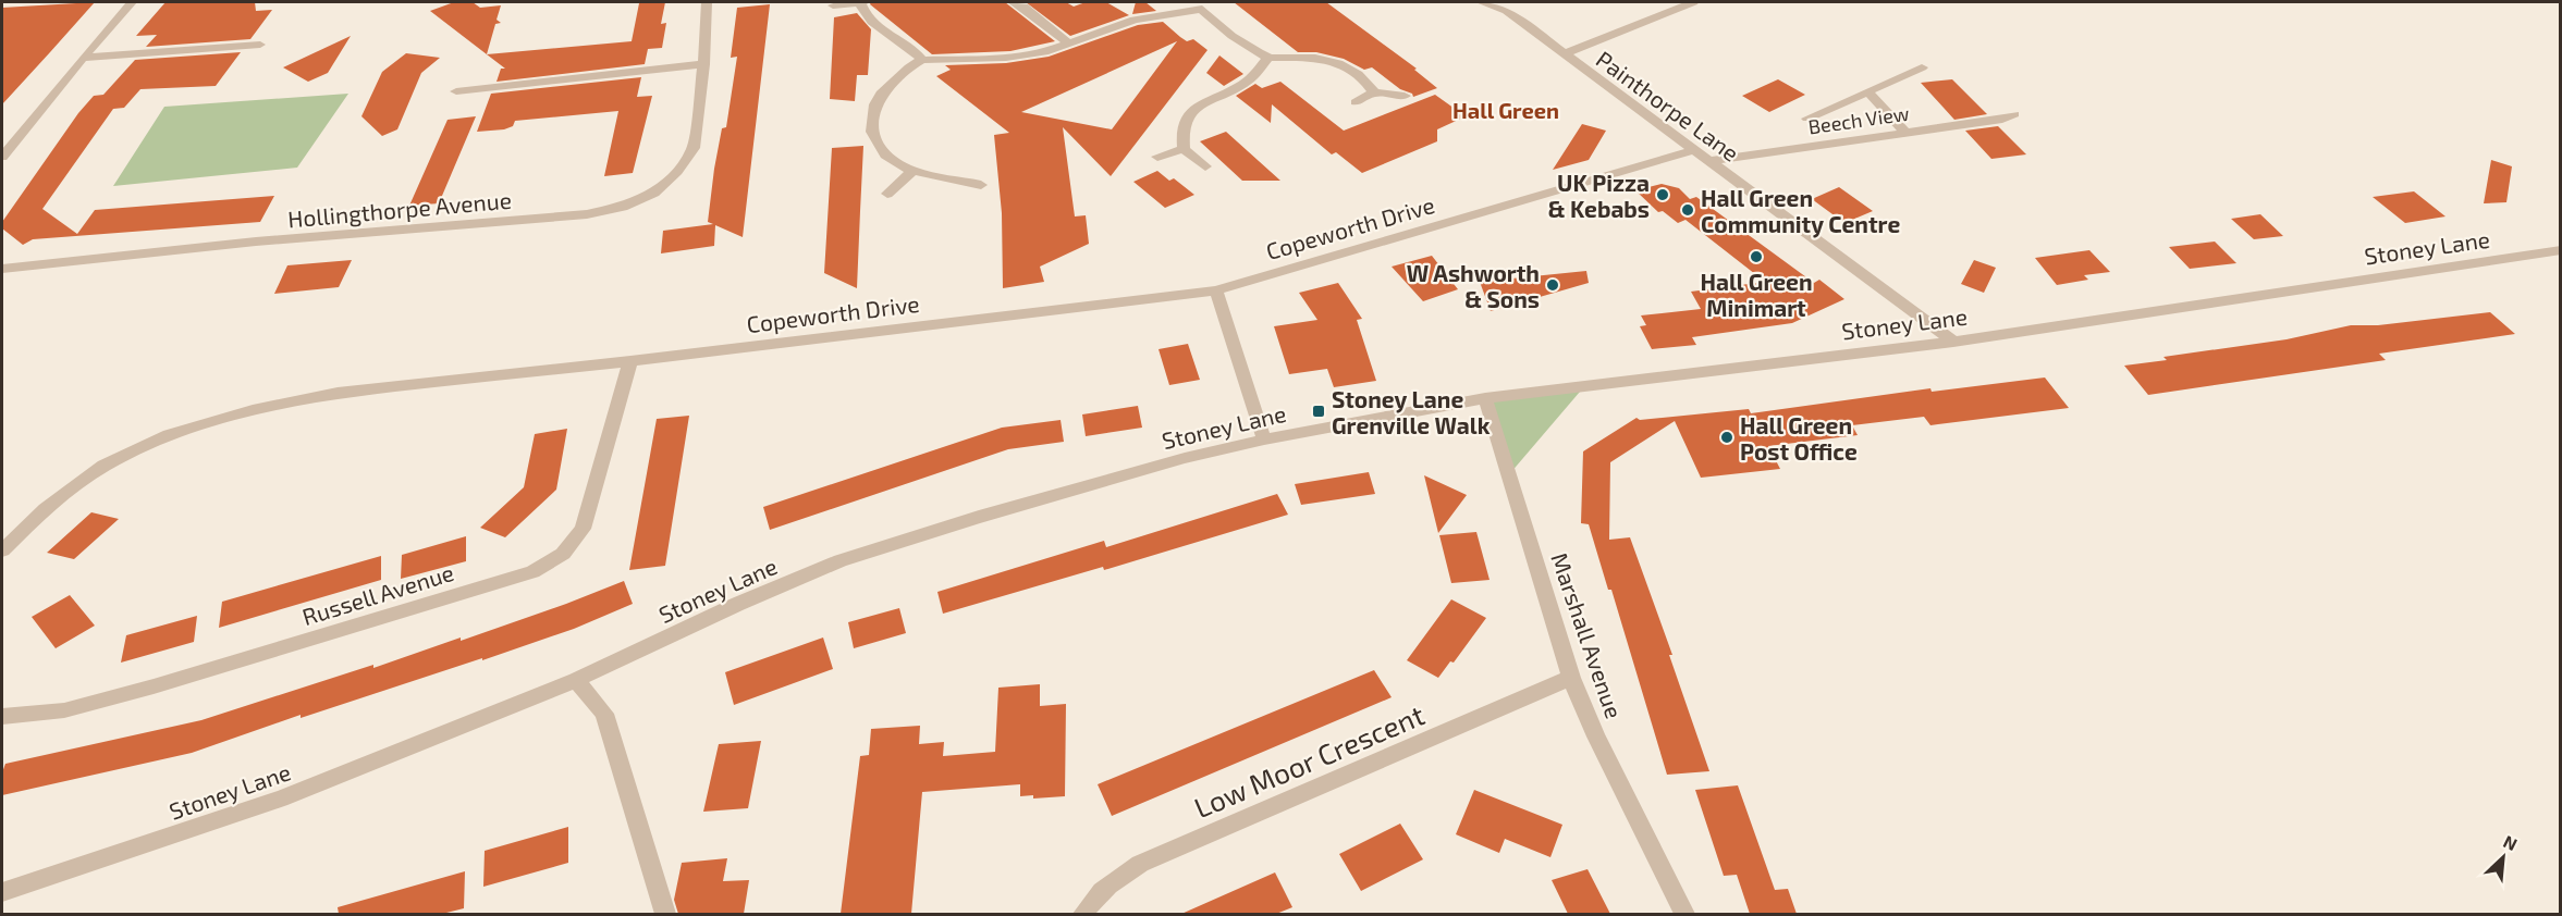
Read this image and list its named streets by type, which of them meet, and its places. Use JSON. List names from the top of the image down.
{
  "streets": {
    "street": [
      "Painthorpe Lane",
      "Beech View",
      "Hollingthorpe Avenue",
      "Copeworth Drive",
      "Stoney Lane",
      "Russell Avenue",
      "Marshall Avenue",
      "Low Moor Crescent"
    ]
  },
  "crossings": [
    ["Painthorpe Lane", "Beech View"],
    ["Painthorpe Lane", "Copeworth Drive"],
    ["Painthorpe Lane", "Stoney Lane"],
    ["Copeworth Drive", "Russell Avenue"],
    ["Stoney Lane", "Marshall Avenue"],
    ["Marshall Avenue", "Low Moor Crescent"]
  ],
  "districts": ["Hall Green"],
  "places": {
    "other": [
      "UK Pizza & Kebabs",
      "Hall Green Community Centre",
      "Hall Green Minimart",
      "W Ashworth & Sons",
      "Hall Green Post Office"
    ],
    "transit": ["Stoney Lane Grenville Walk"]
  },
  "north": "top right"
}
